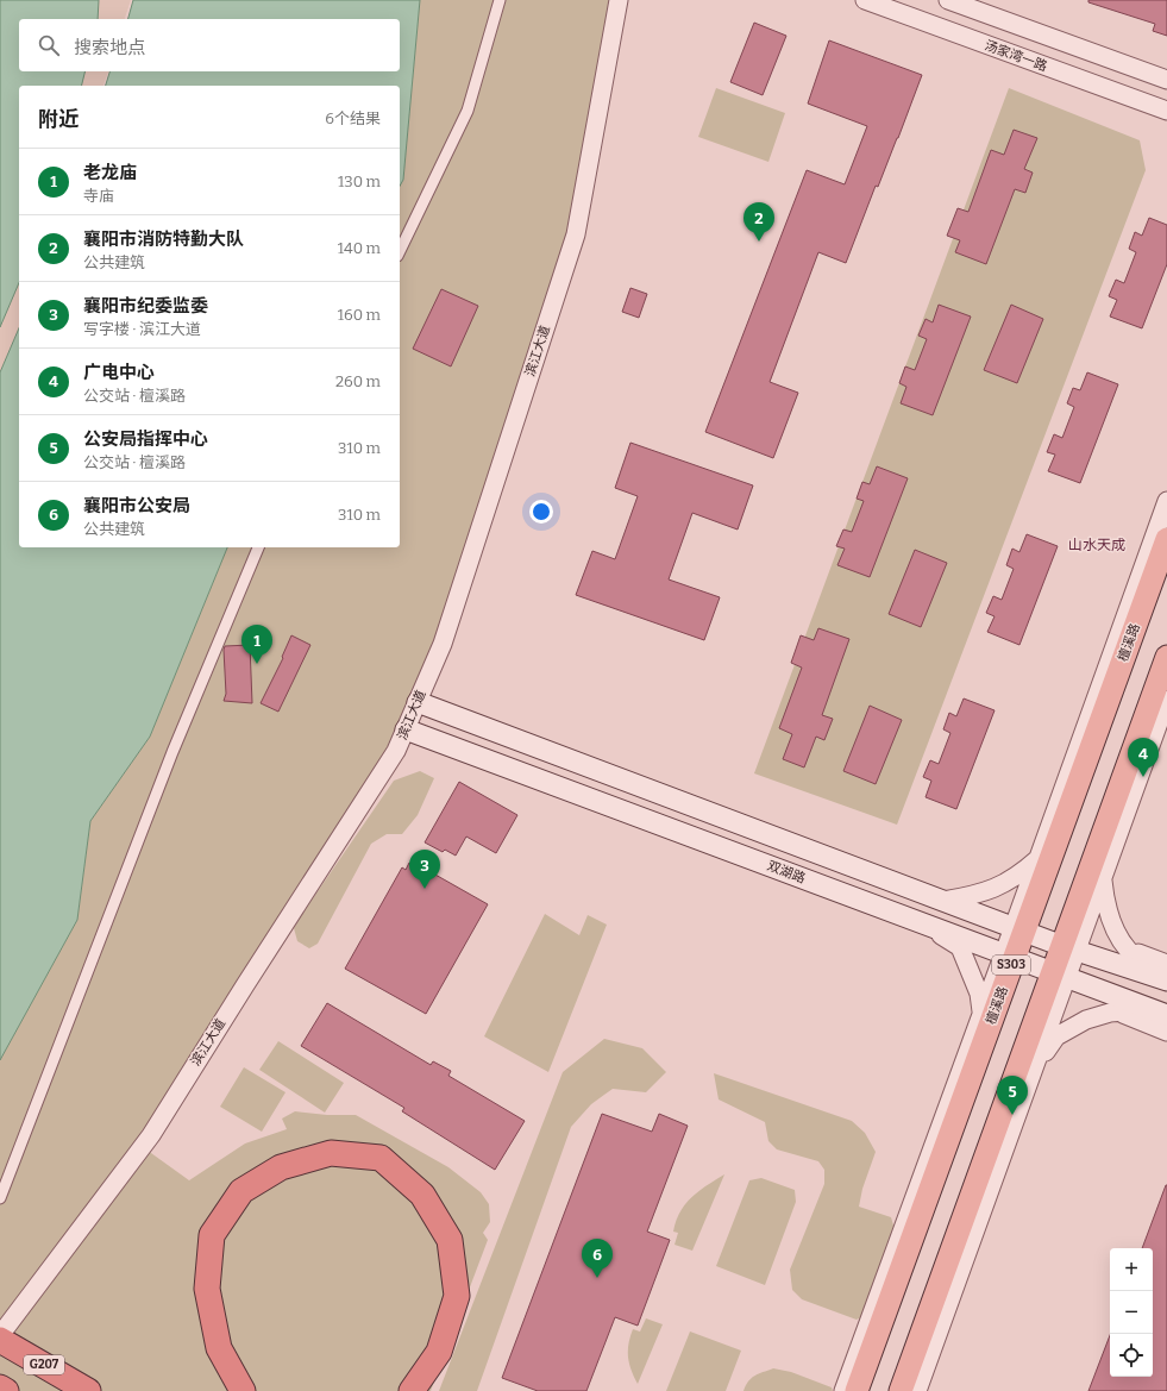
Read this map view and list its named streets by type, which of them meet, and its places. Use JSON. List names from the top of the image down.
{
  "streets": {
    "highway": ["G207"],
    "main road": ["檀溪路", "双湖路", "S303"],
    "street": ["汤家湾一路", "滨江大道"]
  },
  "crossings": [
    ["滨江大道", "双湖路"],
    ["滨江大道", "G207"],
    ["檀溪路", "双湖路"]
  ],
  "districts": ["山水天成"],
  "page": {
    "search": "搜索地点",
    "heading": ["附近", "6个结果"],
    "list": [
      {
        "mark": "1",
        "name": "老龙庙",
        "note": "寺庙",
        "value": "130 m"
      },
      {
        "mark": "2",
        "name": "襄阳市消防特勤大队",
        "note": "公共建筑",
        "value": "140 m"
      },
      {
        "mark": "3",
        "name": "襄阳市纪委监委",
        "note": "写字楼 · 滨江大道",
        "value": "160 m"
      },
      {
        "mark": "4",
        "name": "广电中心",
        "note": "公交站 · 檀溪路",
        "value": "260 m"
      },
      {
        "mark": "5",
        "name": "公安局指挥中心",
        "note": "公交站 · 檀溪路",
        "value": "310 m"
      },
      {
        "mark": "6",
        "name": "襄阳市公安局",
        "note": "公共建筑",
        "value": "310 m"
      }
    ],
    "pins": [
      "2",
      "1",
      "4",
      "3",
      "5",
      "6"
    ],
    "map_buttons": ["+", "−"]
  }
}
